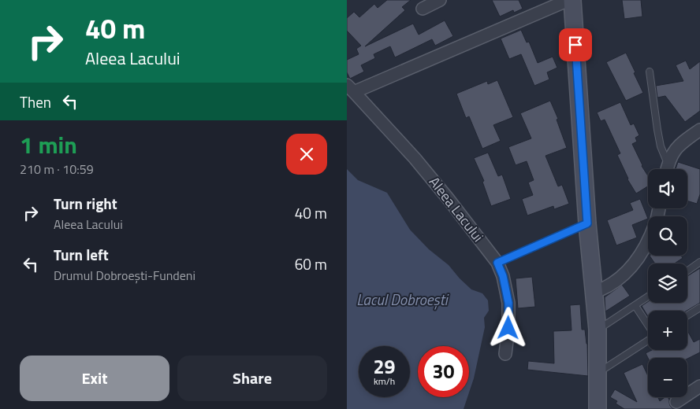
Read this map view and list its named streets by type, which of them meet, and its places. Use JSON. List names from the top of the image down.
{
  "streets": {
    "street": ["Aleea Lacului"]
  },
  "water": ["Lacul Dobroești"],
  "page": {
    "turn": ["40 m", "Aleea Lacului"],
    "then": "Then",
    "heading": ["1 min", "210 m · 10:59"],
    "map_buttons": ["+", "−"],
    "list": [
      {
        "name": "Turn right",
        "note": "Aleea Lacului",
        "value": "40 m"
      },
      {
        "name": "Turn left",
        "note": "Drumul Dobroești-Fundeni",
        "value": "60 m"
      }
    ],
    "speed": "29 km/h",
    "limit": "30",
    "buttons": ["Exit", "Share"]
  }
}
